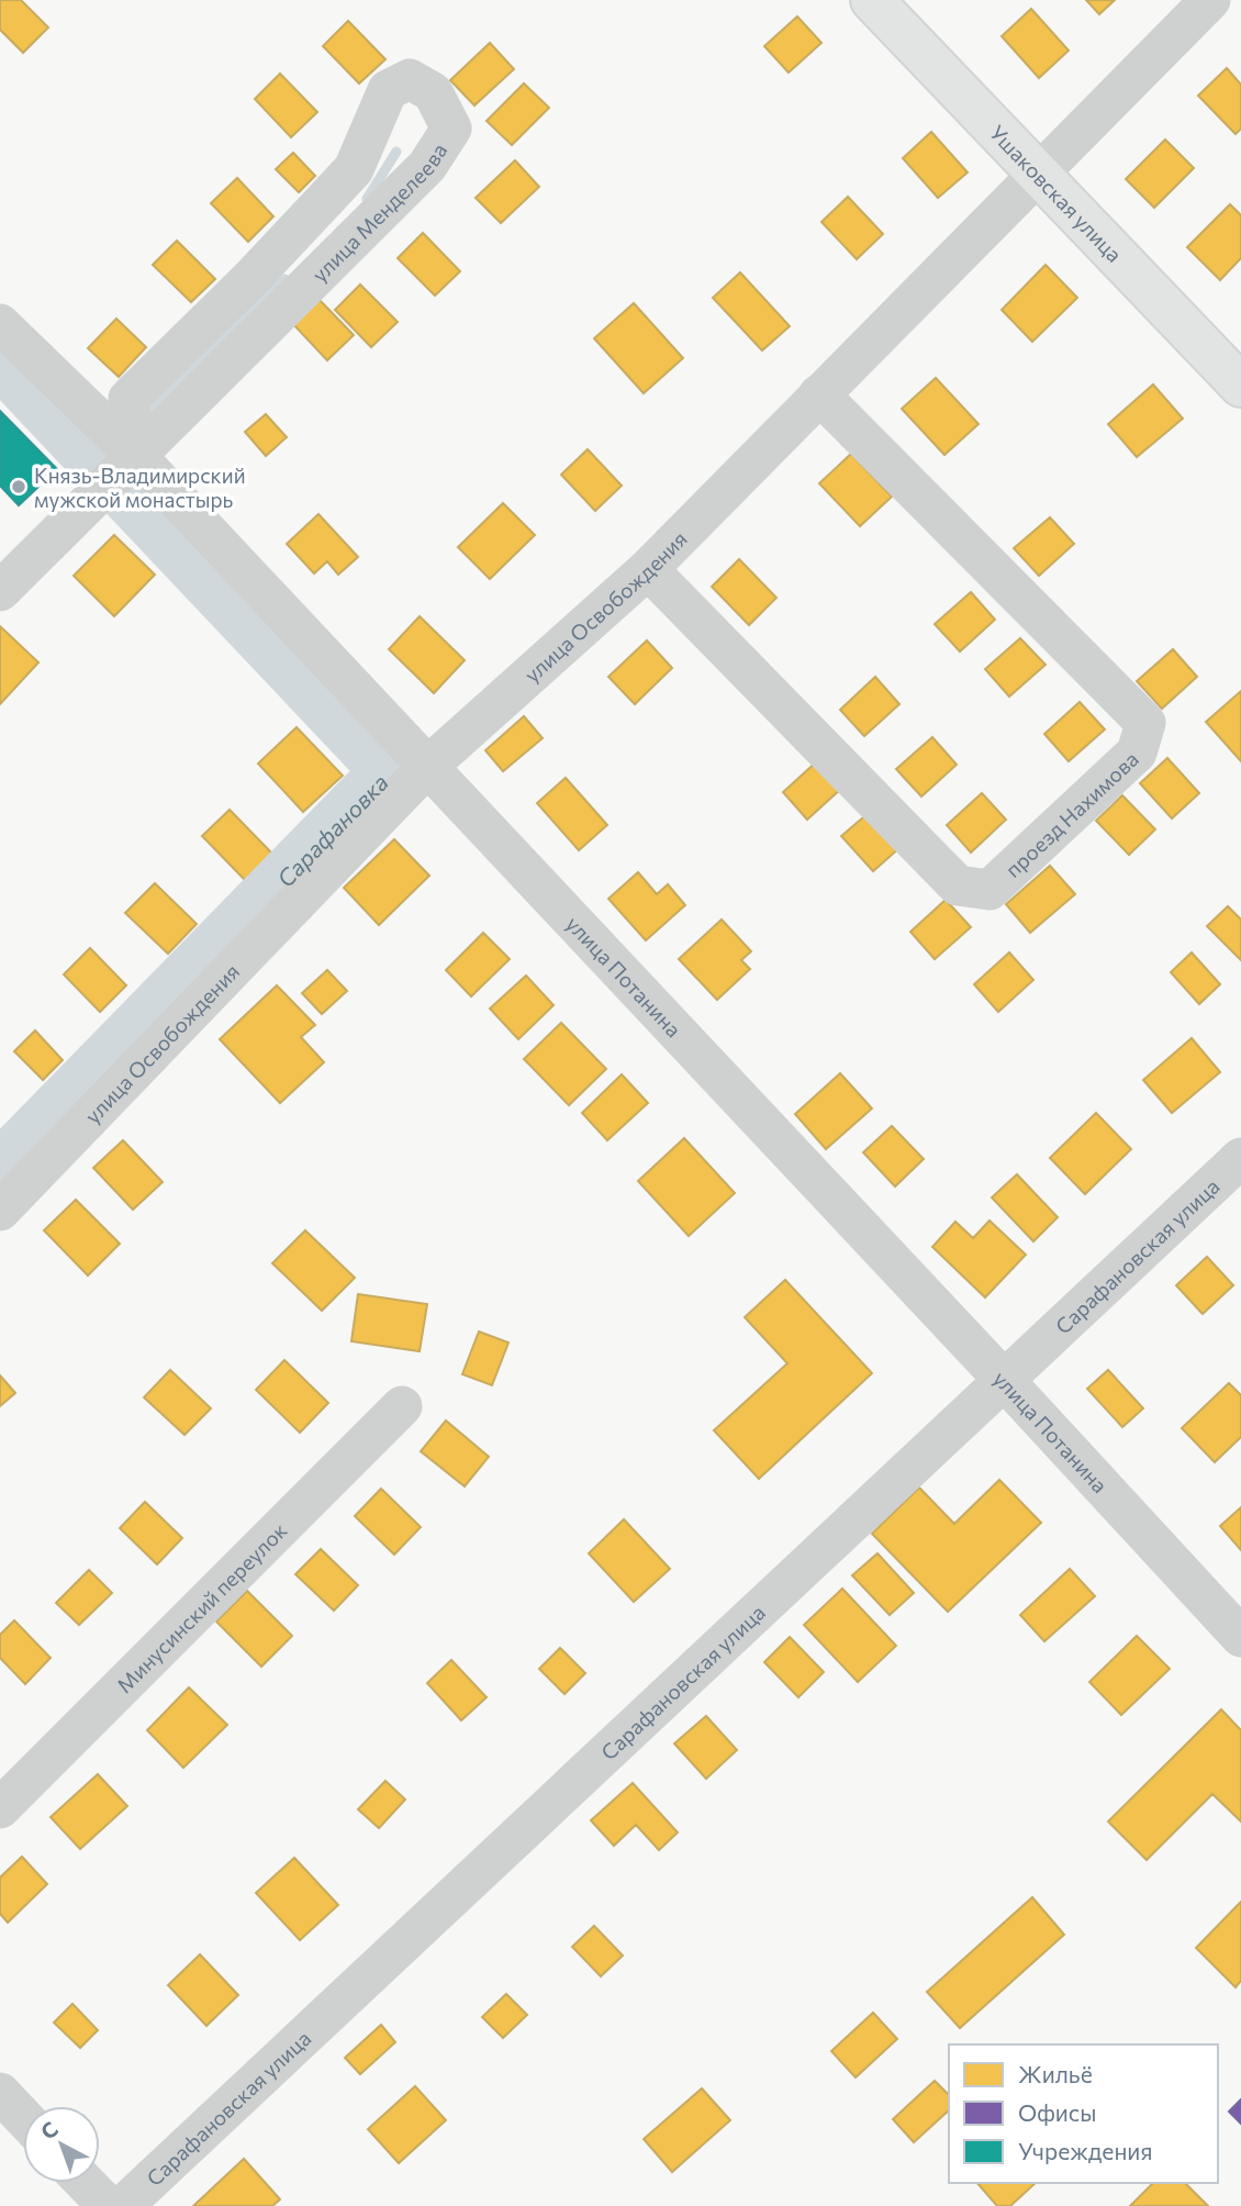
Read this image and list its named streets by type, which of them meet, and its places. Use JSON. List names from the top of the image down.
{
  "streets": {
    "main road": ["Ушаковская улица"],
    "street": [
      "улица Менделеева",
      "улица Освобождения",
      "проезд Нахимова",
      "улица Потанина",
      "Сарафановская улица",
      "Минусинский переулок"
    ]
  },
  "crossings": [
    ["Ушаковская улица", "улица Освобождения"],
    ["улица Менделеева", "улица Потанина"],
    ["улица Освобождения", "проезд Нахимова"],
    ["улица Освобождения", "улица Потанина"],
    ["улица Потанина", "Сарафановская улица"]
  ],
  "water": ["Сарафановка"],
  "places": ["Князь-Владимирский мужской монастырь"],
  "legend": ["Жильё", "Офисы", "Учреждения"],
  "north": "top left"
}
